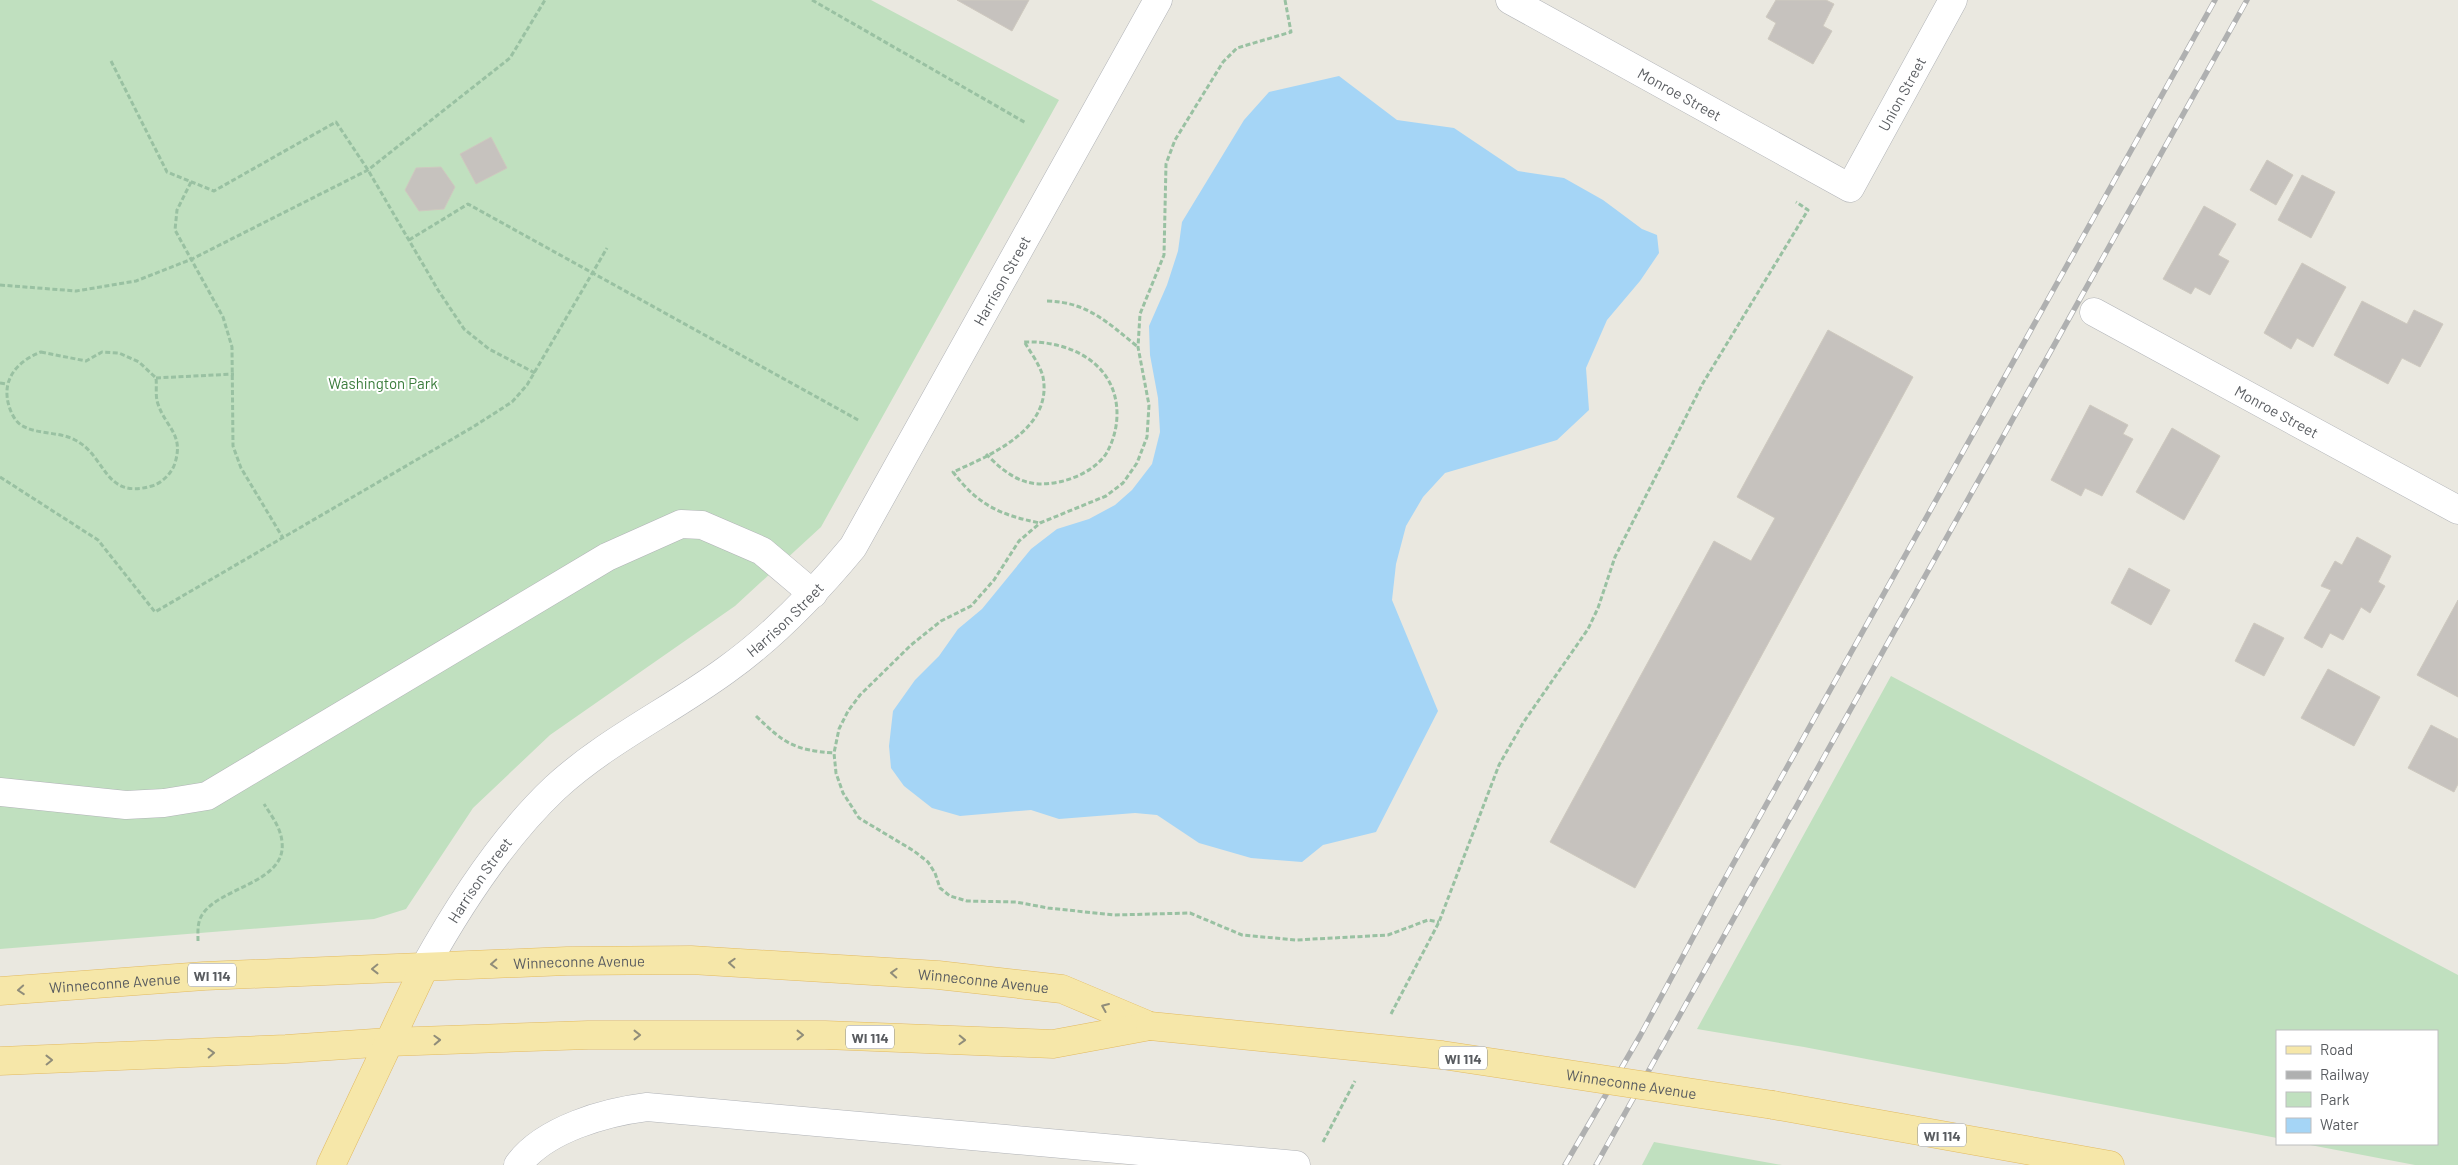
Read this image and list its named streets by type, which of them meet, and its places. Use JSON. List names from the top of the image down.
{
  "streets": {
    "main road": ["Harrison Street", "Winneconne Avenue", "WI 114"],
    "street": ["Monroe Street", "Union Street"]
  },
  "crossings": [
    ["Monroe Street", "Union Street"],
    ["Harrison Street", "Winneconne Avenue"]
  ],
  "parks": ["Washington Park"],
  "legend": [
    "Road",
    "Railway",
    "Park",
    "Water"
  ]
}
